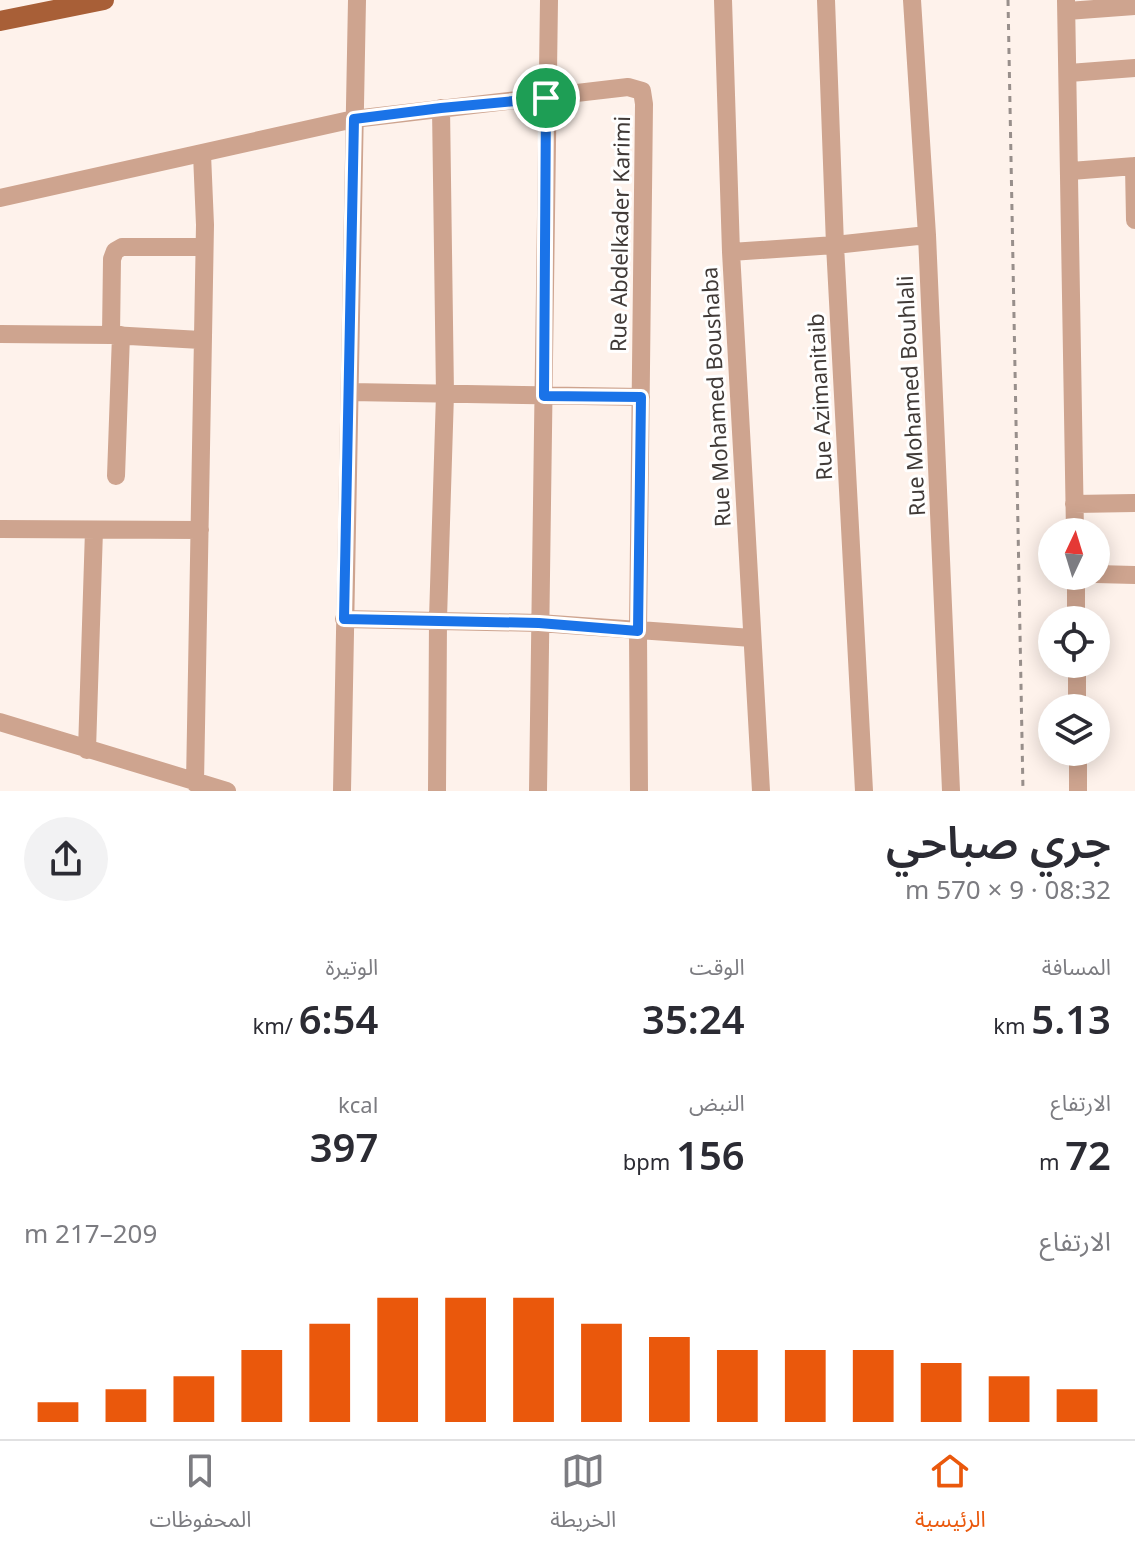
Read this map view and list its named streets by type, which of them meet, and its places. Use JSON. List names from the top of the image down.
{
  "streets": {
    "street": [
      "Rue Abdelkader Karimi",
      "Rue Mohamed Bouhlali",
      "Rue Mohamed Boushaba",
      "Rue Azimanitaib"
    ]
  },
  "north": "top",
  "page": {
    "heading": ["جري صباحي", "08:32 · 9 × 570 m"],
    "stats": [
      ["المسافة", "5.13 km"],
      ["الوقت", "35:24"],
      ["الوتيرة", "6:54 /km"],
      ["الارتفاع", "72 m"],
      ["النبض", "156 bpm"],
      ["kcal", "397"]
    ],
    "chart": ["الارتفاع", "209–217 m"],
    "tabs": ["الرئيسية", "الخريطة", "المحفوظات"]
  }
}
